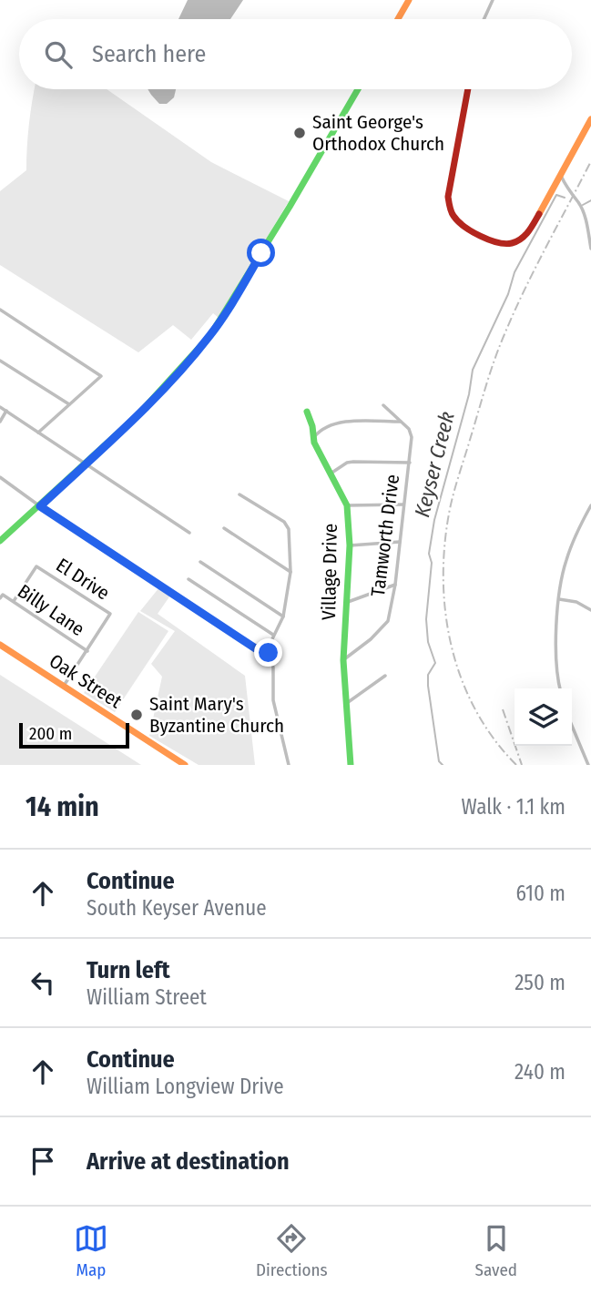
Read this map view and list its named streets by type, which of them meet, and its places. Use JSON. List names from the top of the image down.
{
  "streets": {
    "street": [
      "Tamworth Drive",
      "Village Drive",
      "El Drive",
      "Billy Lane",
      "Oak Street"
    ]
  },
  "crossings": [
    ["Tamworth Drive", "Village Drive"],
    ["El Drive", "Billy Lane"],
    ["El Drive", "Oak Street"]
  ],
  "water": ["Keyser Creek"],
  "places": ["Saint George's Orthodox Church", "Saint Mary's Byzantine Church"],
  "scale_bar": "200 m",
  "page": {
    "search": "Search here",
    "scale": "200 m",
    "heading": ["14 min", "Walk · 1.1 km"],
    "list": [
      ["Continue", "South Keyser Avenue", "610 m"],
      ["Turn left", "William Street", "250 m"],
      ["Continue", "William Longview Drive", "240 m"],
      "Arrive at destination"
    ],
    "nav": ["Map", "Directions", "Saved"]
  }
}
